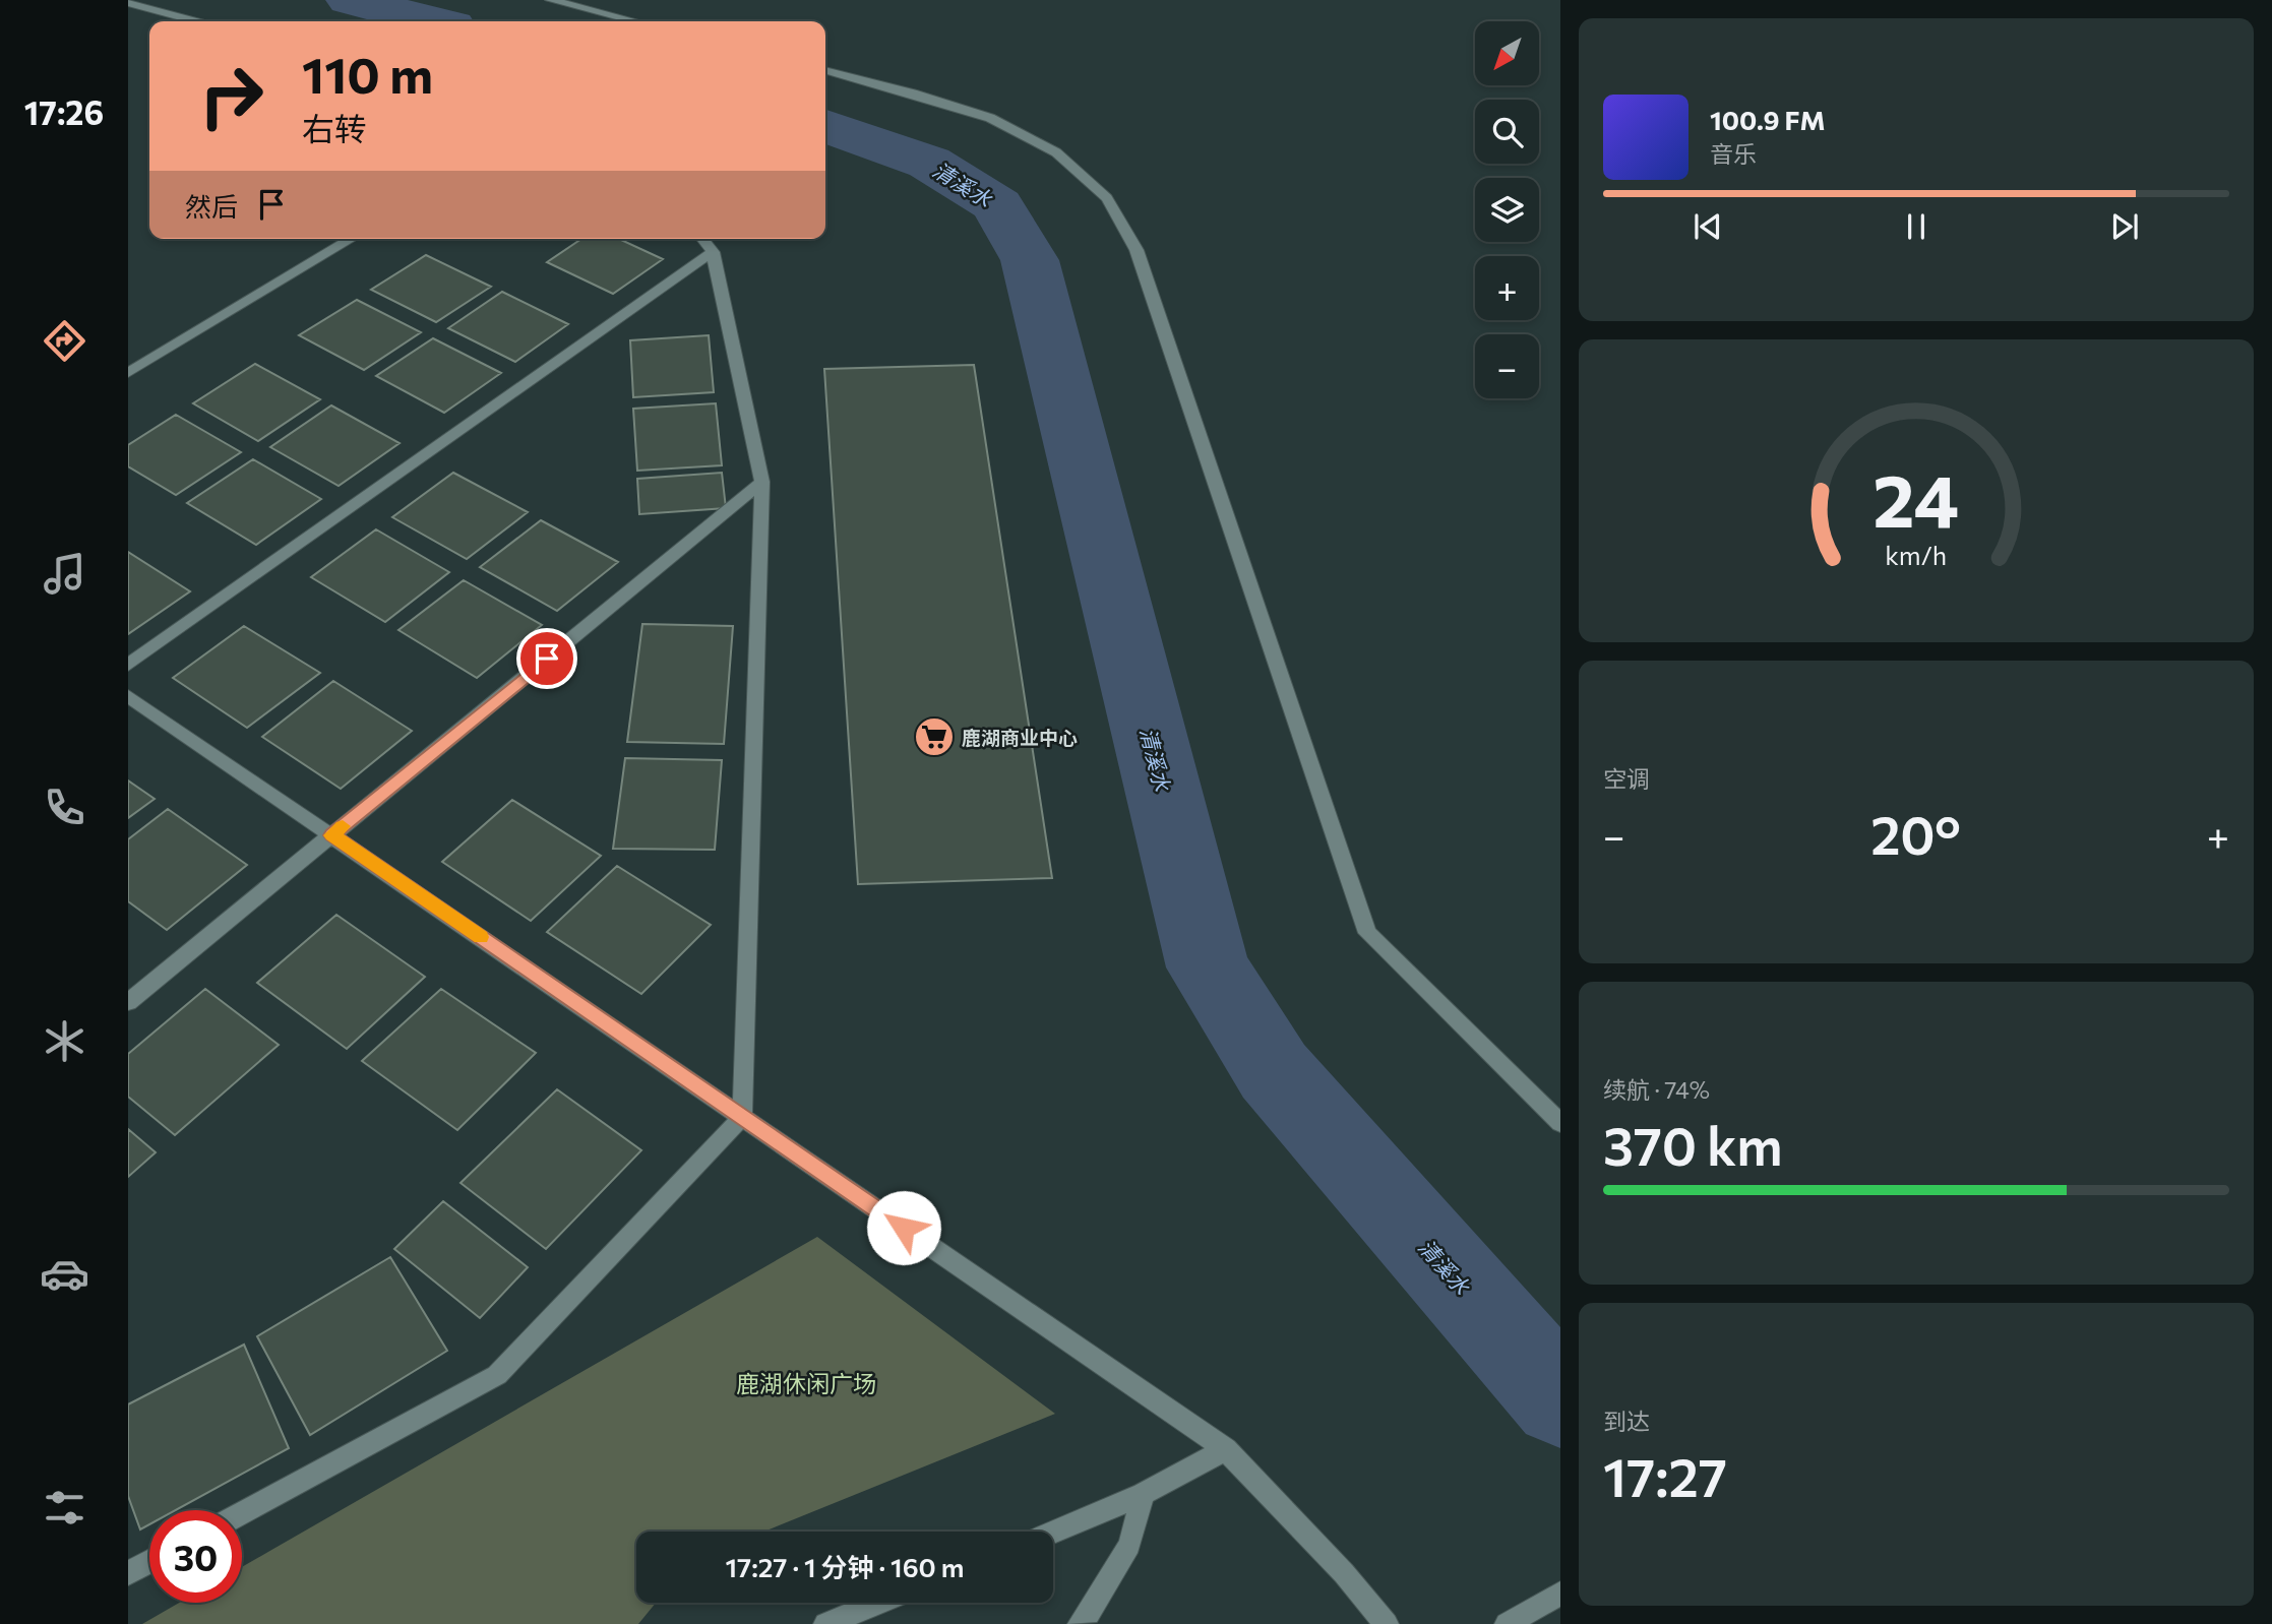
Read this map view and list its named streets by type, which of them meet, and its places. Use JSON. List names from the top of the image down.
{
  "water": ["清溪水"],
  "parks": ["鹿湖休闲广场"],
  "places": {
    "supermarket": ["鹿湖商业中心"]
  },
  "north": "bottom left",
  "page": {
    "tabs": "17:26",
    "map_buttons": ["+", "−"],
    "turn": ["110 m", "右转"],
    "song": ["100.9 FM", "音乐"],
    "then": "然后",
    "tile": [
      "空调",
      ["续航 · 74%", "370 km"],
      ["到达", "17:27"]
    ],
    "heat": ["−", "20°", "+"],
    "limit": "30",
    "trip": "17:27 · 1 分钟 · 160 m",
    "gauge": ["24", "km/h"]
  }
}
